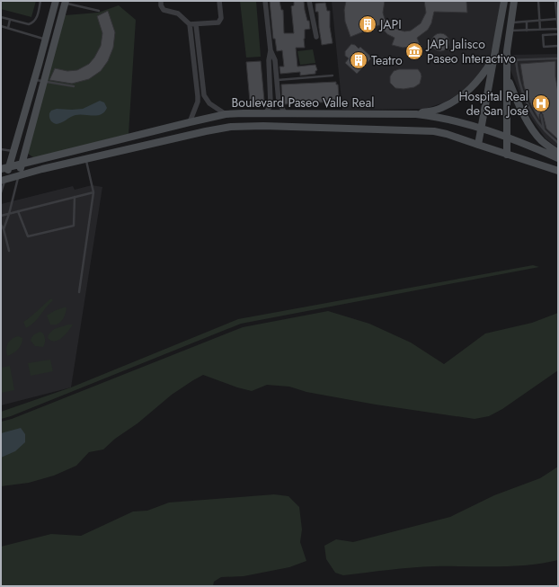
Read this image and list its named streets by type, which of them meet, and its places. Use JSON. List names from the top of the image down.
{
  "streets": {
    "street": ["Boulevard Paseo Valle Real"]
  },
  "places": {
    "building": ["JAPI", "Teatro"],
    "museum": ["JAPI Jalisco Paseo Interactivo"],
    "hospital": ["Hospital Real de San José"]
  }
}
